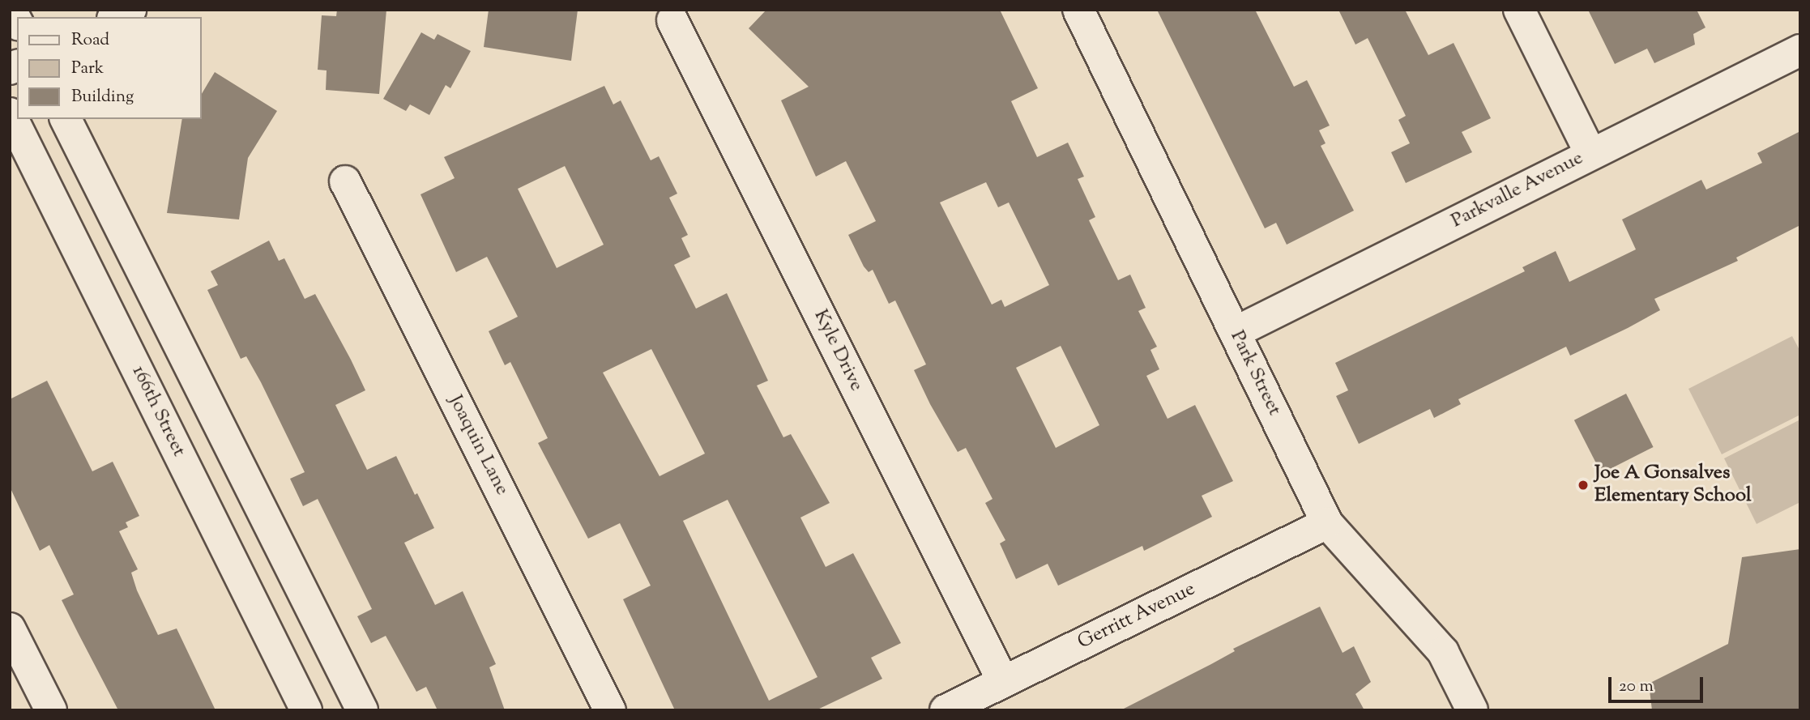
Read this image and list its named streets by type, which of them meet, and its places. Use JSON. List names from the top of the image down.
{
  "streets": {
    "street": [
      "Parkvalle Avenue",
      "Kyle Drive",
      "Park Street",
      "166th Street",
      "Joaquin Lane",
      "Gerritt Avenue"
    ]
  },
  "crossings": [
    ["Parkvalle Avenue", "Park Street"],
    ["Kyle Drive", "Gerritt Avenue"],
    ["Park Street", "Gerritt Avenue"]
  ],
  "places": ["Joe A Gonsalves Elementary School"],
  "legend": ["Road", "Park", "Building"],
  "scale_bar": "20 m"
}
